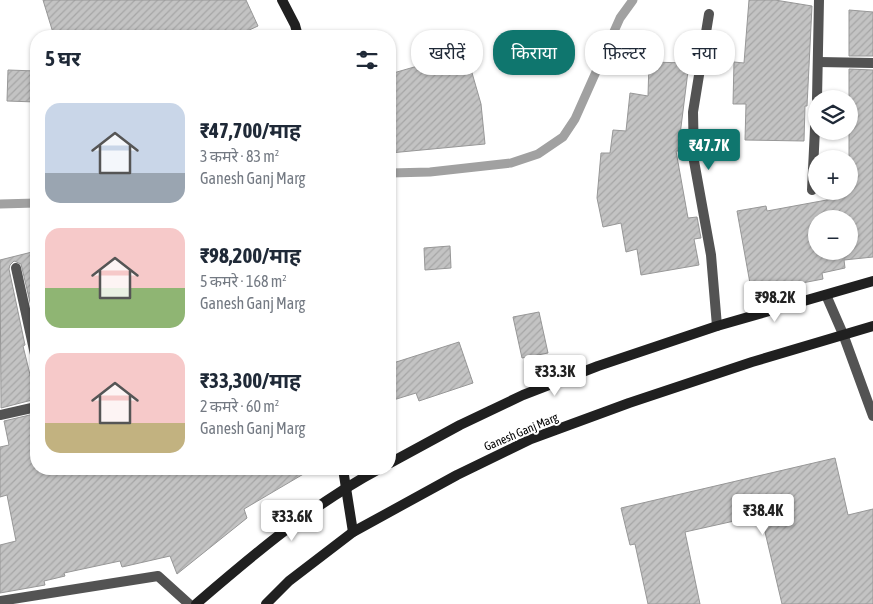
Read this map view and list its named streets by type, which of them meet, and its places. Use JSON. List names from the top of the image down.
{
  "streets": {
    "main road": ["Ganesh Ganj Marg"]
  },
  "page": {
    "chip": [
      "खरीदें",
      "किराया",
      "फ़िल्टर",
      "नया"
    ],
    "heading": "5 घर",
    "map_buttons": ["+", "−"],
    "list": [
      {
        "name": "₹47,700/माह",
        "note": "3 कमरे · 83 m² · Ganesh Ganj Marg"
      },
      {
        "name": "₹98,200/माह",
        "note": "5 कमरे · 168 m² · Ganesh Ganj Marg"
      },
      {
        "name": "₹33,300/माह",
        "note": "2 कमरे · 60 m² · Ganesh Ganj Marg"
      }
    ],
    "price": [
      "₹47.7K",
      "₹98.2K",
      "₹33.3K",
      "₹38.4K",
      "₹33.6K"
    ]
  }
}
